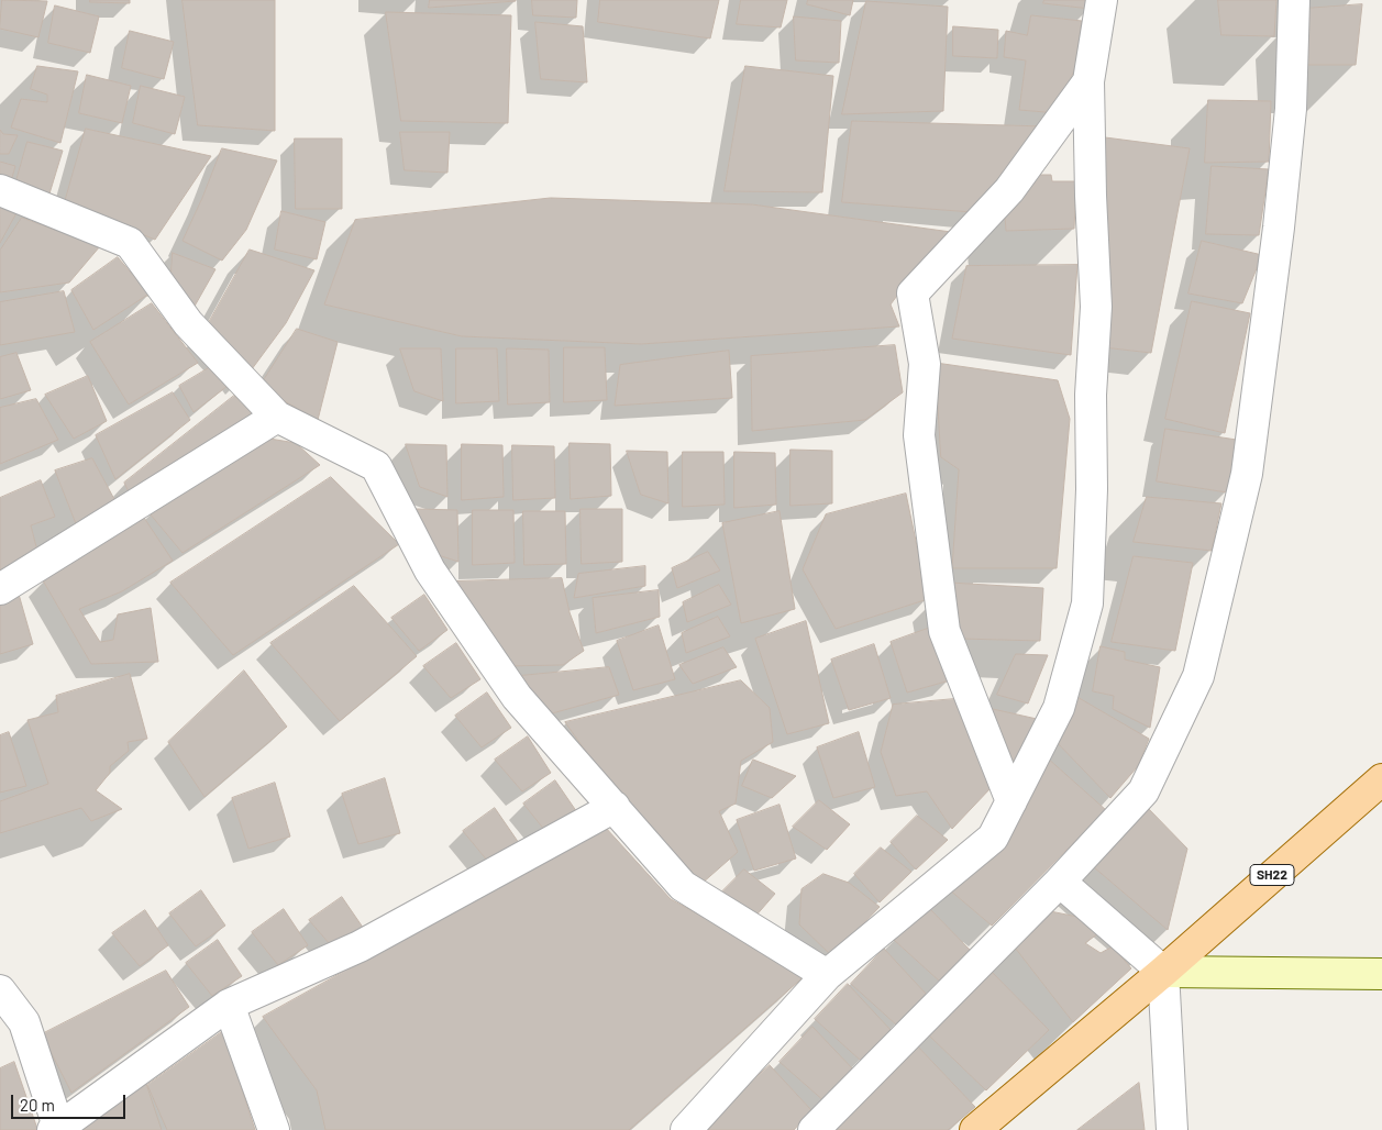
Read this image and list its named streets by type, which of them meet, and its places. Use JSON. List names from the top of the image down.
{
  "streets": {
    "main road": ["SH22"]
  },
  "scale_bar": "20 m"
}
